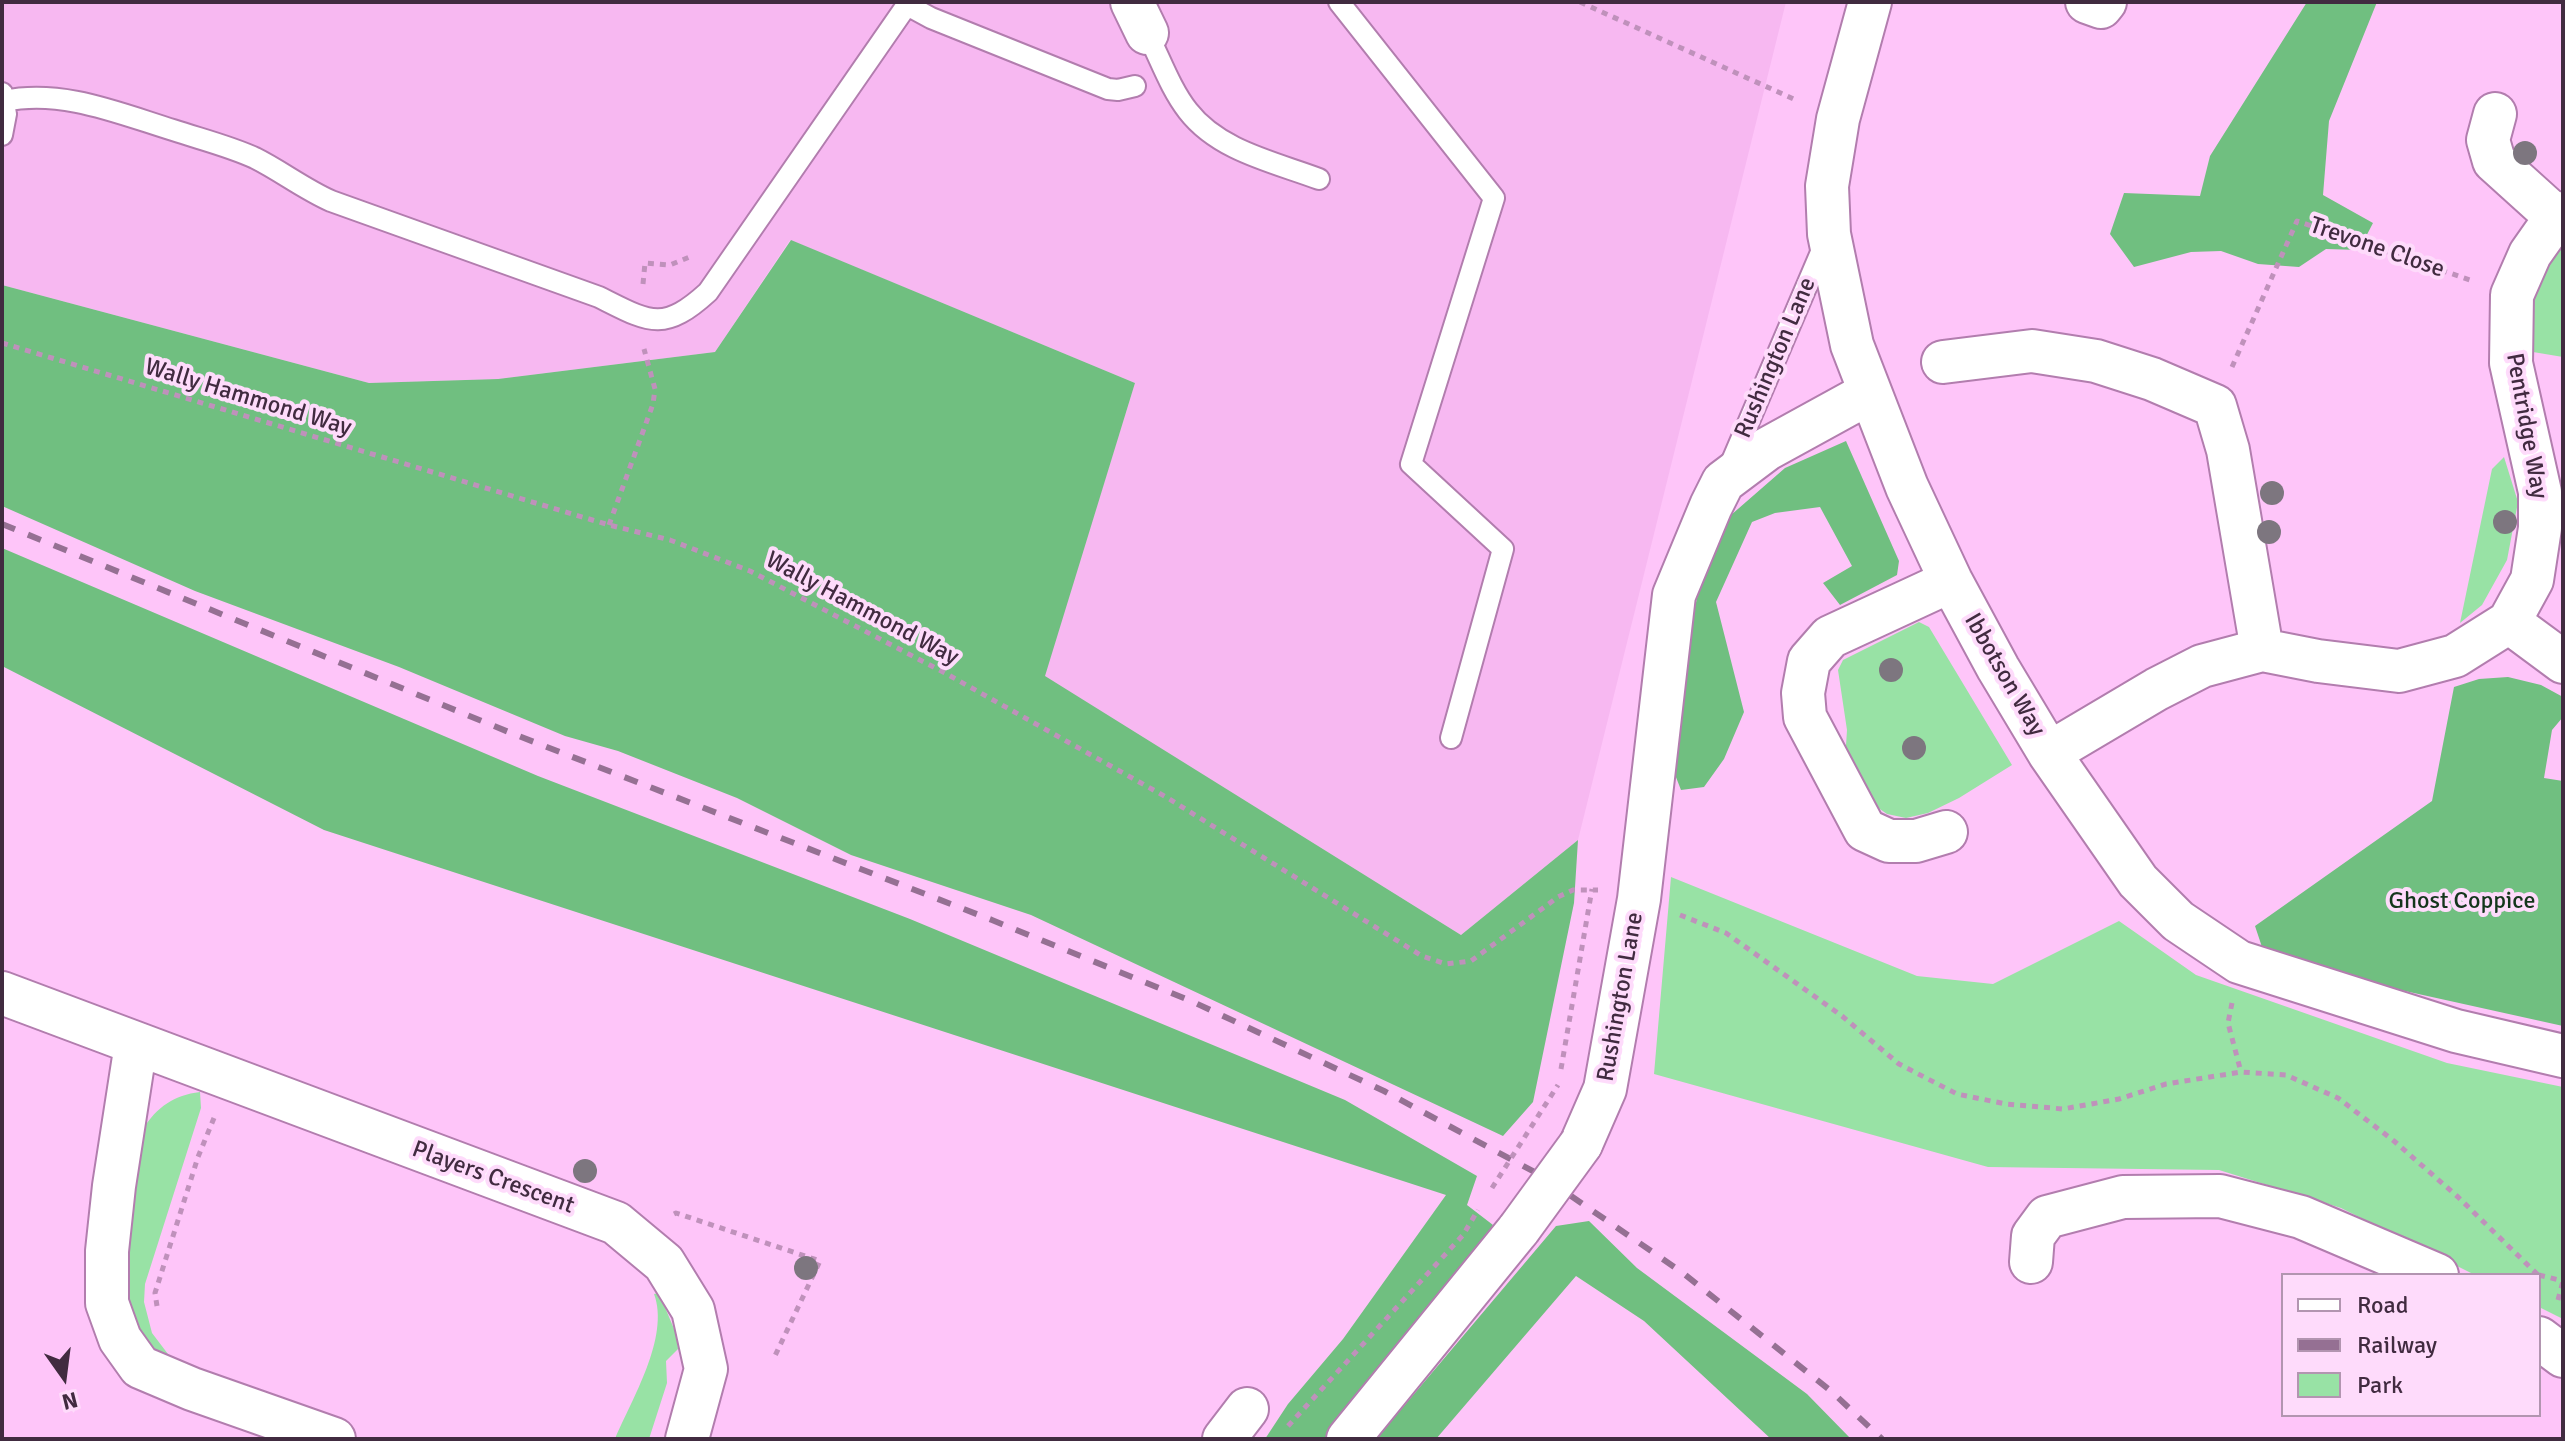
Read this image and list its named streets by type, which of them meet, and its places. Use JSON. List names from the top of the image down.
{
  "streets": {
    "street": [
      "Rushington Lane",
      "Pentridge Way",
      "Ibbotson Way",
      "Players Crescent"
    ],
    "path": ["Trevone Close", "Wally Hammond Way"]
  },
  "crossings": [
    ["Trevone Close", "Pentridge Way"],
    ["Rushington Lane", "Wally Hammond Way"],
    ["Rushington Lane", "Ibbotson Way"],
    ["Pentridge Way", "Ibbotson Way"]
  ],
  "parks": ["Ghost Coppice"],
  "legend": ["Road", "Railway", "Park"],
  "north": "bottom"
}
